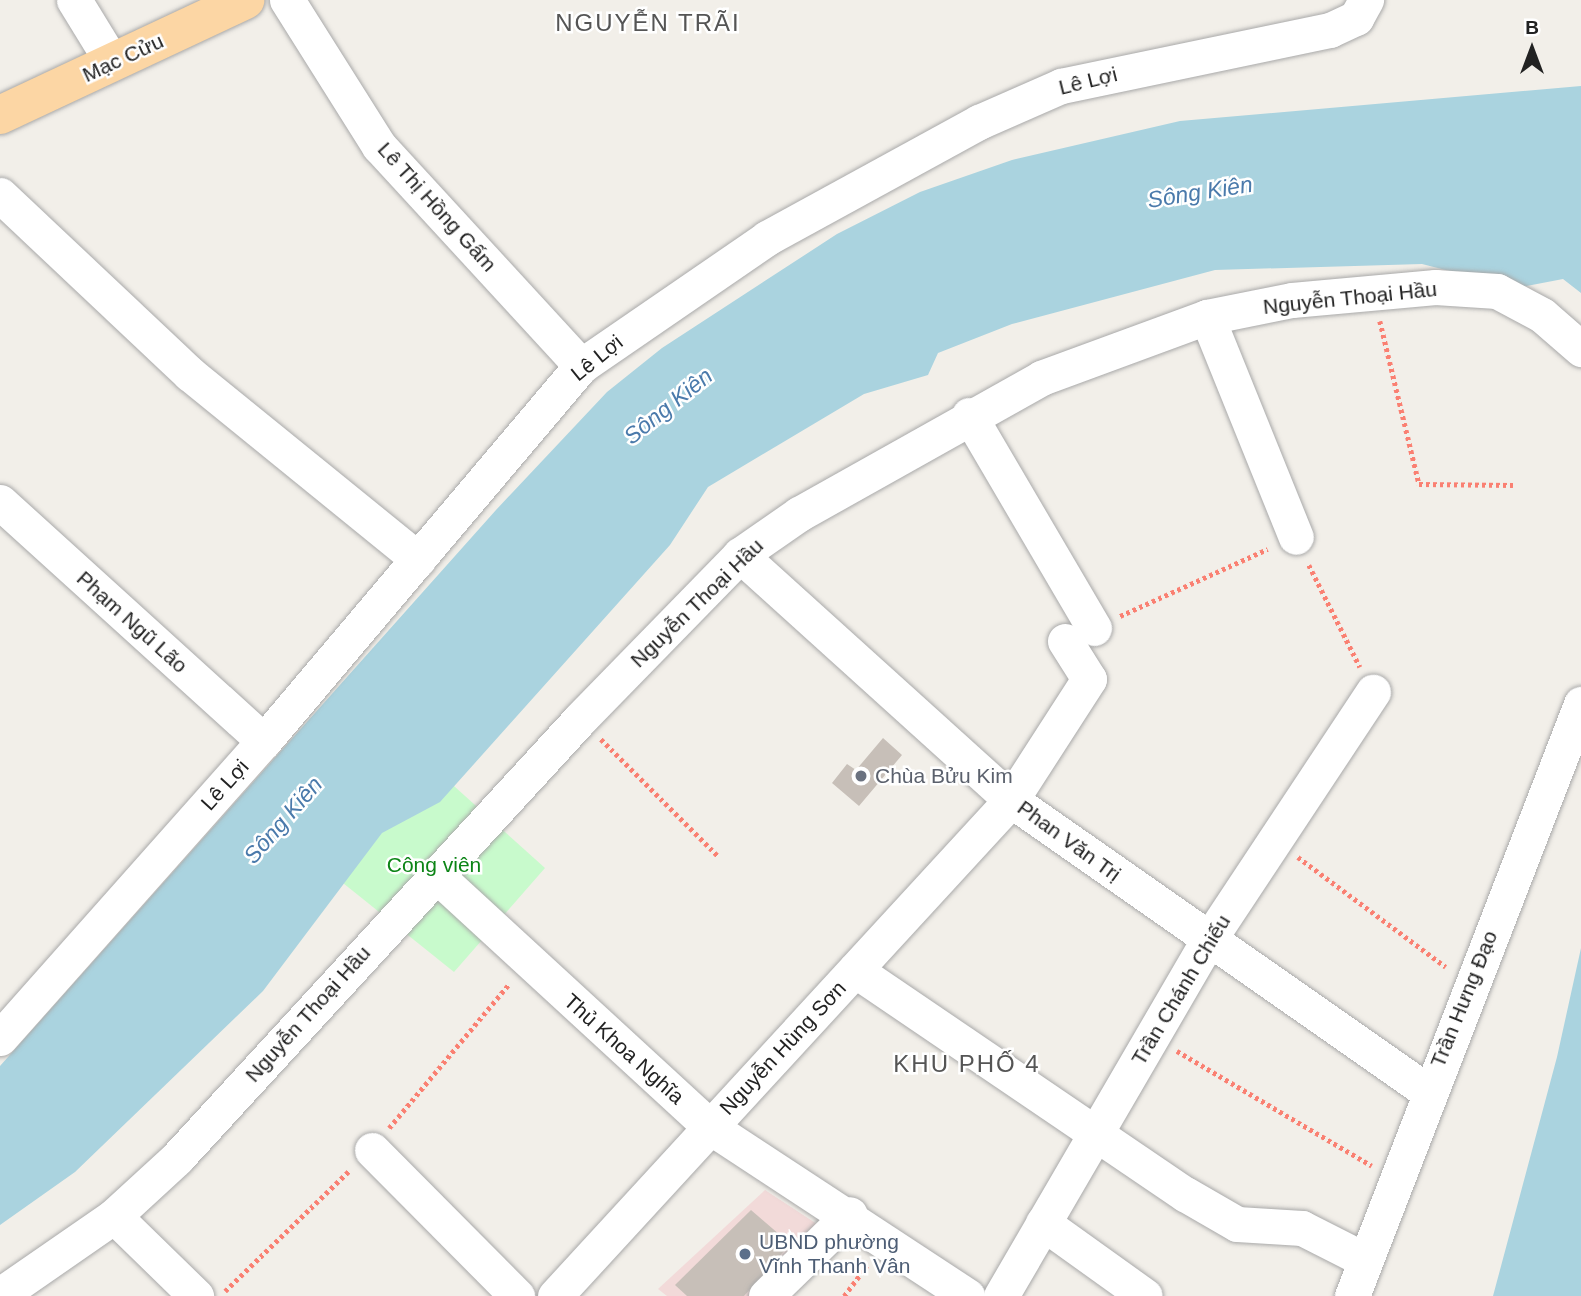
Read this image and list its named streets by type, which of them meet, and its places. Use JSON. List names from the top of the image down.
{
  "streets": {
    "main road": ["Mạc Cửu"],
    "street": [
      "Lê Lợi",
      "Lê Thị Hồng Gấm",
      "Nguyễn Thoại Hầu",
      "Phạm Ngũ Lão",
      "Phan Văn Trị",
      "Trần Chánh Chiếu",
      "Trần Hưng Đạo",
      "Nguyễn Hùng Sơn",
      "Thủ Khoa Nghĩa"
    ]
  },
  "crossings": [
    ["Lê Lợi", "Lê Thị Hồng Gấm"],
    ["Lê Lợi", "Phạm Ngũ Lão"],
    ["Nguyễn Thoại Hầu", "Phan Văn Trị"],
    ["Nguyễn Thoại Hầu", "Thủ Khoa Nghĩa"],
    ["Phan Văn Trị", "Trần Chánh Chiếu"],
    ["Phan Văn Trị", "Trần Hưng Đạo"],
    ["Phan Văn Trị", "Nguyễn Hùng Sơn"],
    ["Nguyễn Hùng Sơn", "Thủ Khoa Nghĩa"]
  ],
  "districts": ["NGUYỄN TRÃI", "KHU PHỐ 4"],
  "water": ["Sông Kiên"],
  "parks": ["Công viên"],
  "places": ["Chùa Bửu Kim", "UBND phường Vĩnh Thanh Vân"],
  "north": "top"
}
